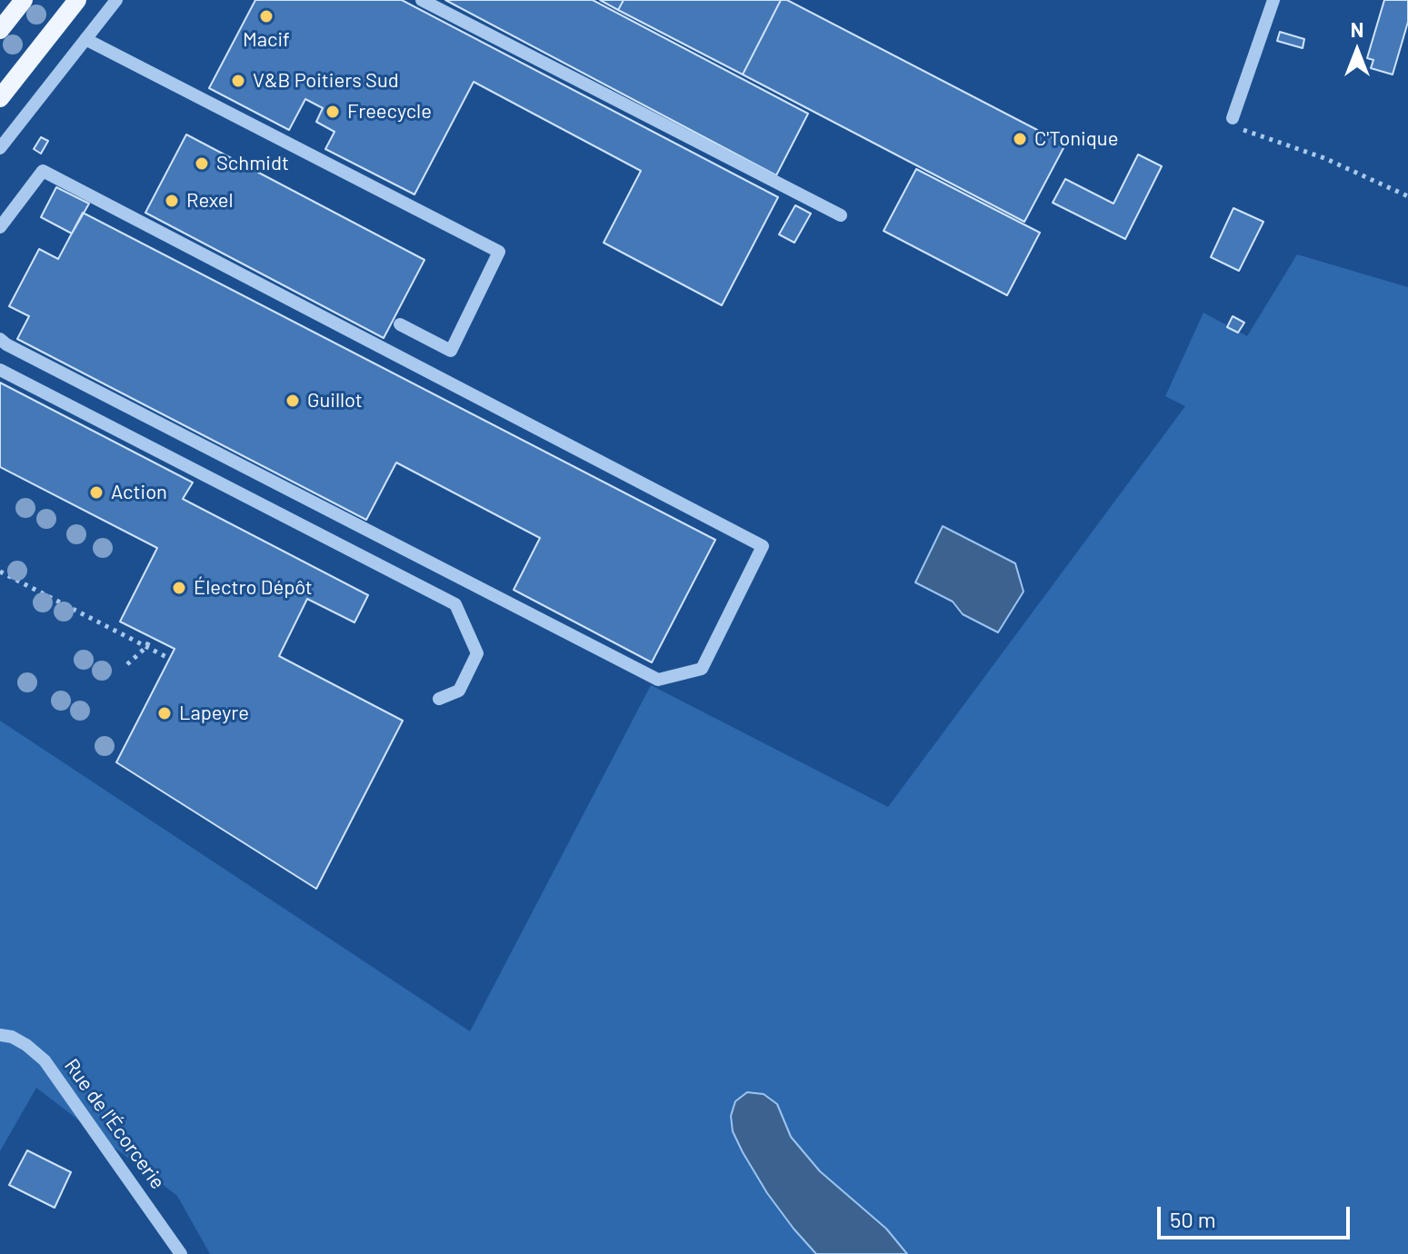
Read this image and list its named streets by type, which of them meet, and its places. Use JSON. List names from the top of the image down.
{
  "streets": {
    "street": ["Rue de l'Écorcerie"]
  },
  "places": [
    "Macif",
    "V&B Poitiers Sud",
    "Freecycle",
    "C'Tonique",
    "Schmidt",
    "Rexel",
    "Guillot",
    "Action",
    "Électro Dépôt",
    "Lapeyre"
  ],
  "scale_bar": "50 m",
  "north": "top"
}
